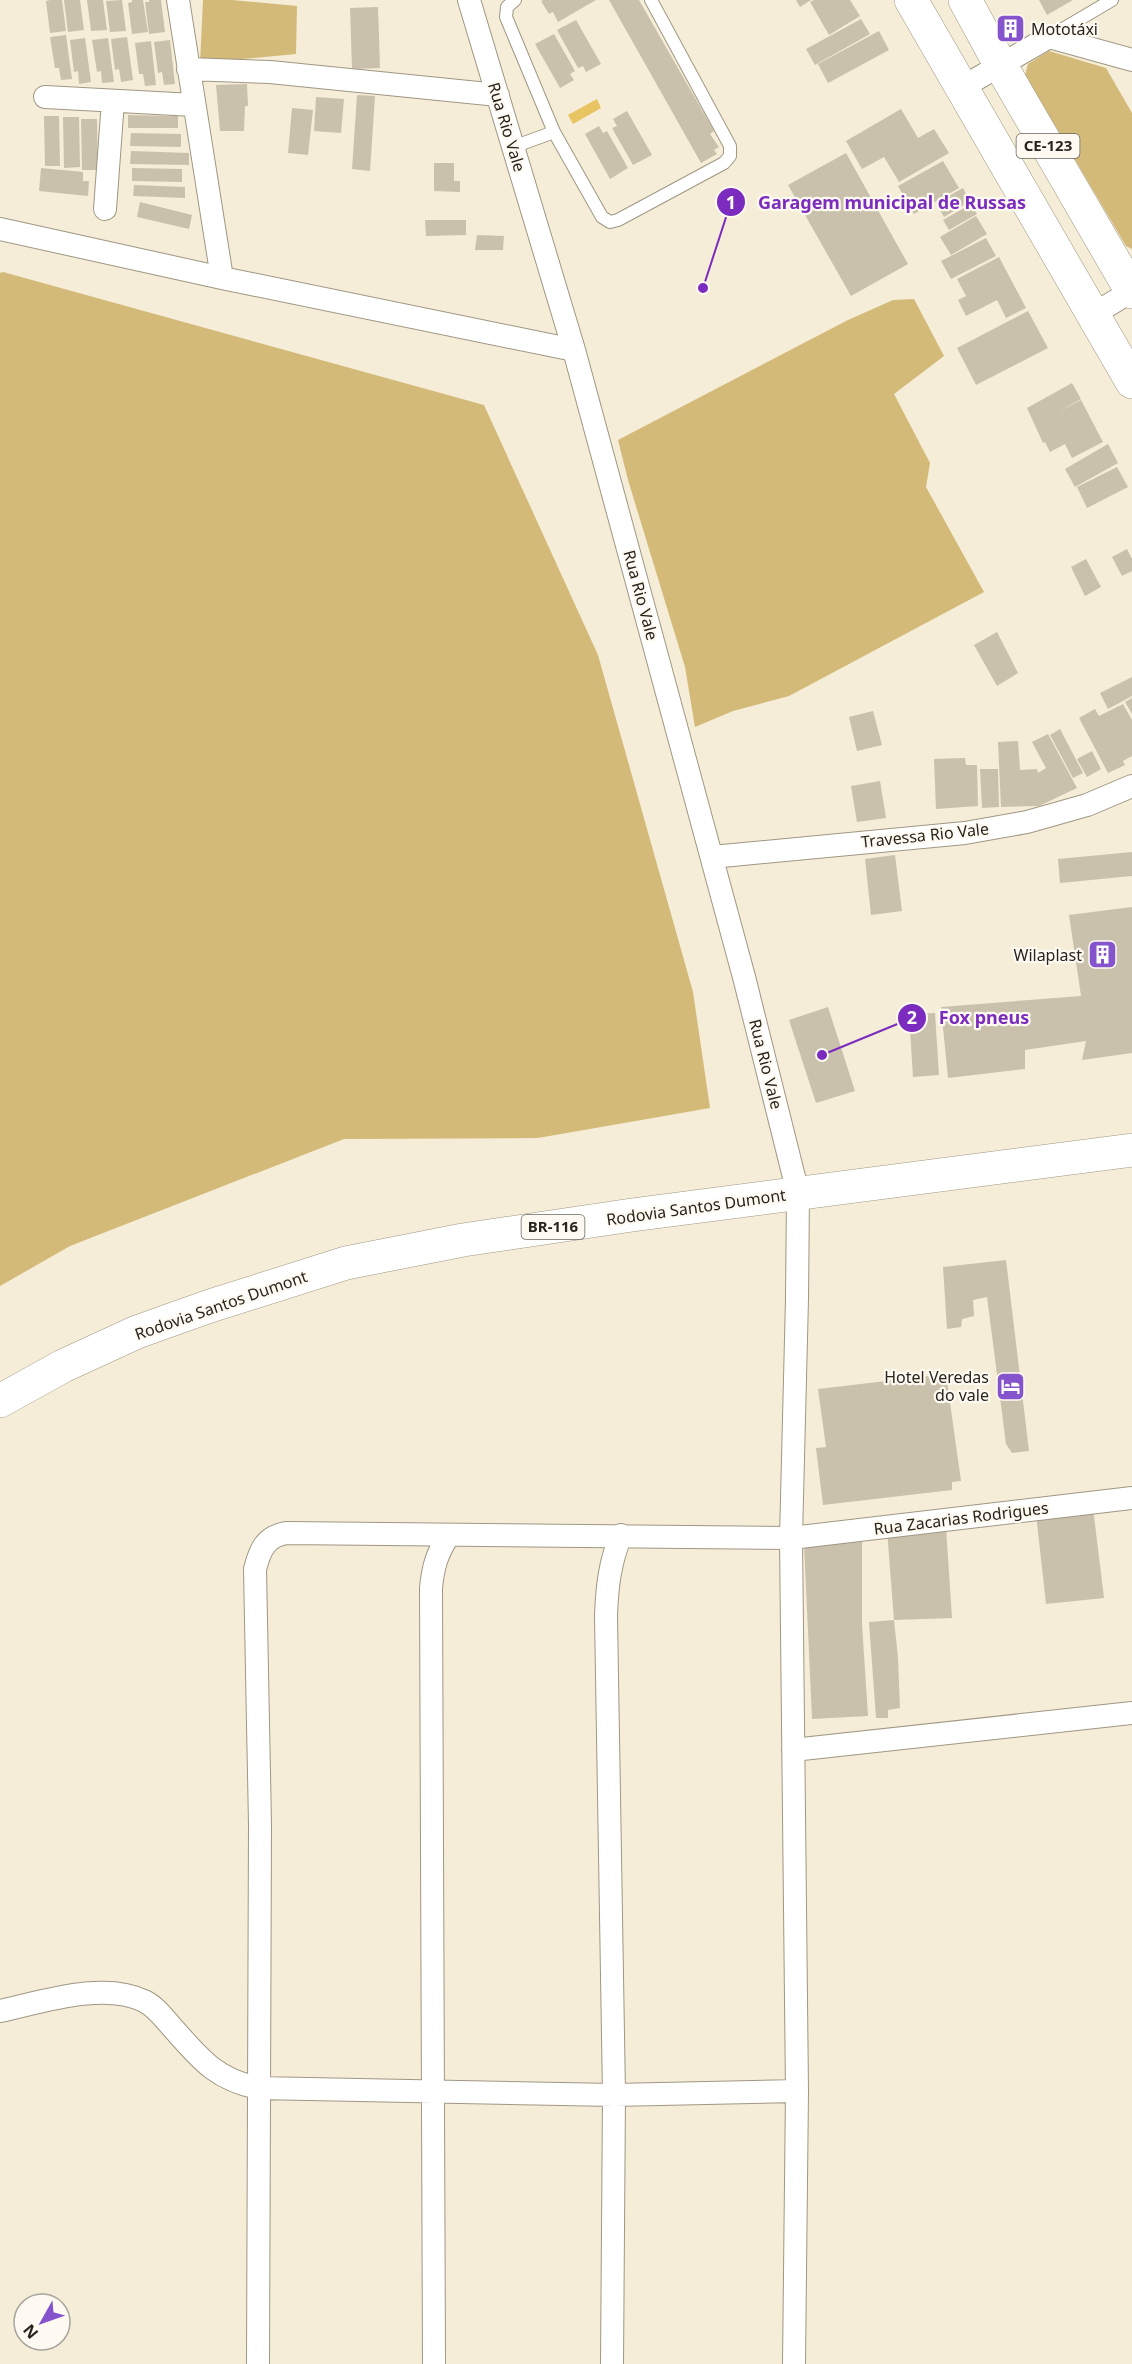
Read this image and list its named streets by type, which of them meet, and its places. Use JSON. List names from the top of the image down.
{
  "streets": {
    "main road": ["CE-123", "Rodovia Santos Dumont", "BR-116"],
    "street": ["Rua Rio Vale", "Travessa Rio Vale", "Rua Zacarias Rodrigues"]
  },
  "crossings": [
    ["Rua Rio Vale", "Travessa Rio Vale"],
    ["Rua Rio Vale", "Rodovia Santos Dumont"],
    ["Rua Rio Vale", "Rua Zacarias Rodrigues"]
  ],
  "places": {
    "building": ["Mototáxi", "Wilaplast"],
    "other": ["Garagem municipal de Russas", "Fox pneus"],
    "hotel": ["Hotel Veredas do vale"]
  },
  "north": "bottom left"
}
